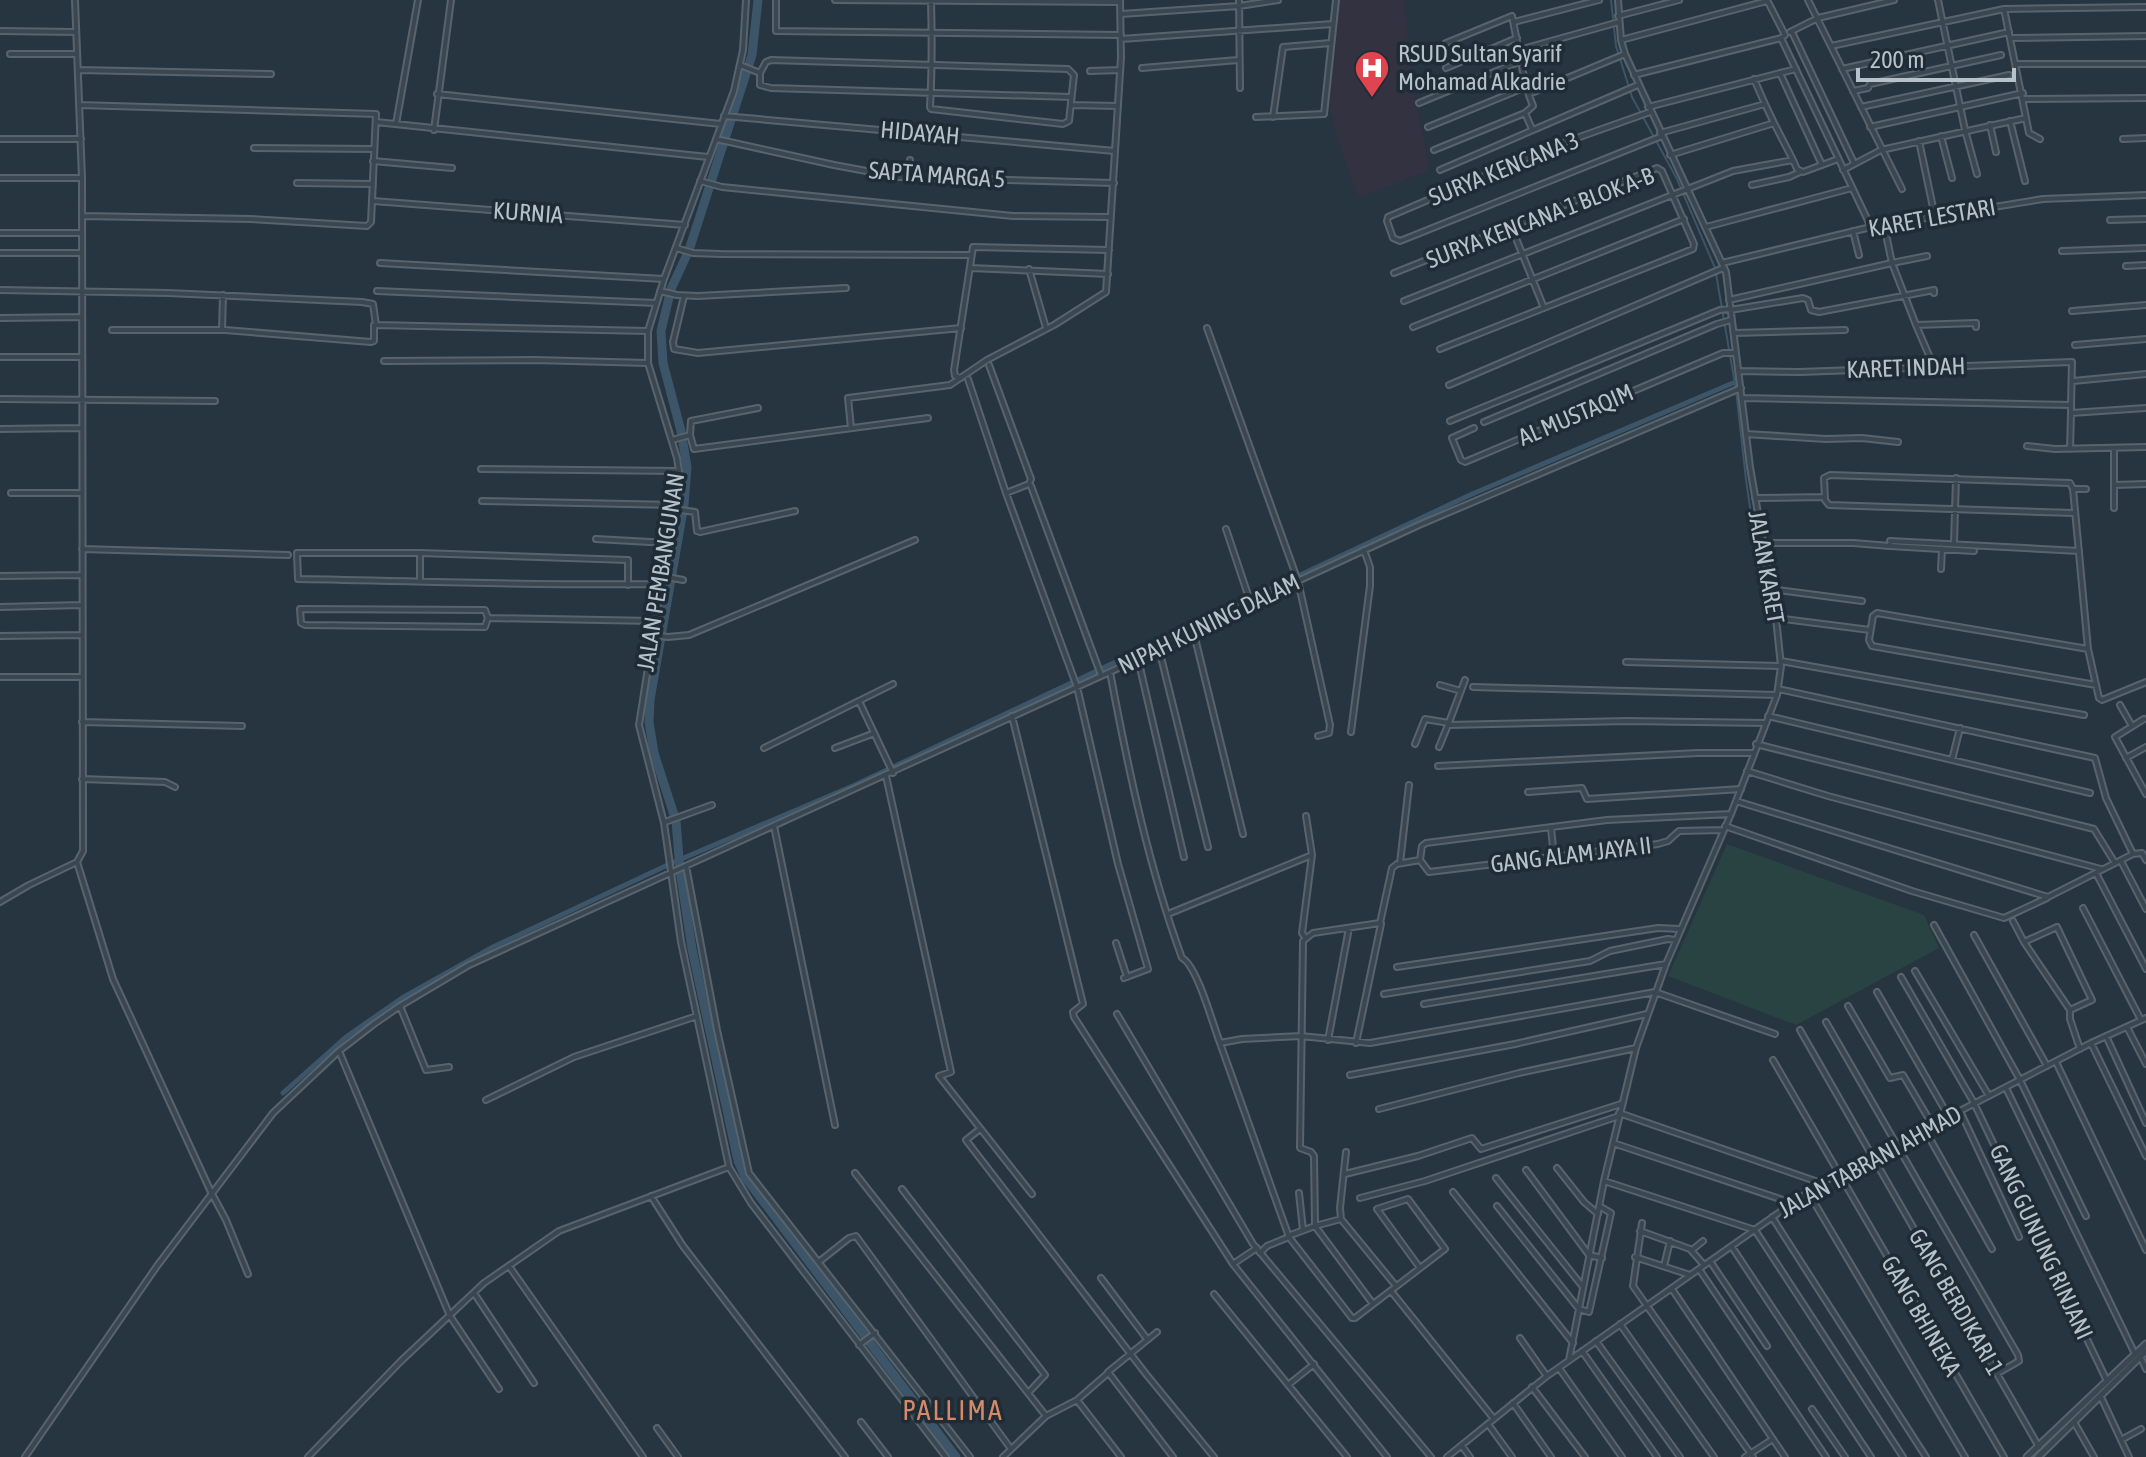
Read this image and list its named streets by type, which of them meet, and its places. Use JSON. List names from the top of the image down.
{
  "streets": {
    "street": [
      "HIDAYAH",
      "SURYA KENCANA 3",
      "SAPTA MARGA 5",
      "KURNIA",
      "SURYA KENCANA 1 BLOK A-B",
      "KARET LESTARI",
      "KARET INDAH",
      "AL MUSTAQIM",
      "JALAN KARET",
      "JALAN PEMBANGUNAN",
      "NIPAH KUNING DALAM",
      "GANG ALAM JAYA II",
      "JALAN TABRANI AHMAD",
      "GANG GUNUNG RINJANI",
      "GANG BERDIKARI 1",
      "GANG BHINEKA"
    ]
  },
  "crossings": [
    ["HIDAYAH", "JALAN PEMBANGUNAN"],
    ["SURYA KENCANA 3", "JALAN KARET"],
    ["SAPTA MARGA 5", "JALAN PEMBANGUNAN"],
    ["KURNIA", "JALAN PEMBANGUNAN"],
    ["KARET LESTARI", "JALAN KARET"],
    ["KARET INDAH", "JALAN KARET"],
    ["AL MUSTAQIM", "JALAN KARET"],
    ["JALAN KARET", "NIPAH KUNING DALAM"],
    ["JALAN KARET", "GANG ALAM JAYA II"],
    ["JALAN KARET", "JALAN TABRANI AHMAD"],
    ["JALAN PEMBANGUNAN", "NIPAH KUNING DALAM"],
    ["JALAN TABRANI AHMAD", "GANG GUNUNG RINJANI"],
    ["JALAN TABRANI AHMAD", "GANG BERDIKARI 1"],
    ["JALAN TABRANI AHMAD", "GANG BHINEKA"]
  ],
  "districts": ["PALLIMA"],
  "places": {
    "hospital": ["RSUD Sultan Syarif Mohamad Alkadrie"]
  },
  "scale_bar": "200 m"
}
